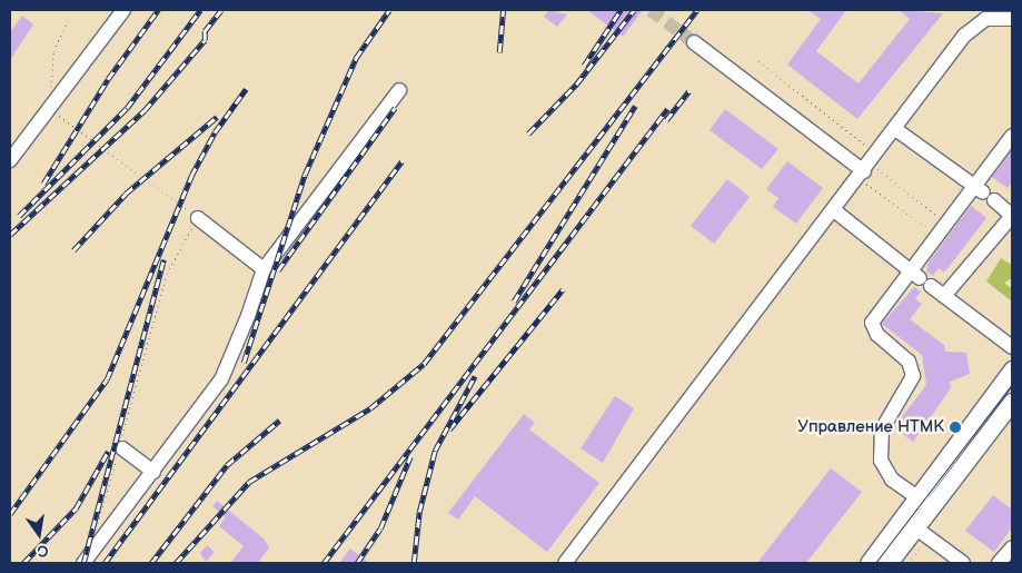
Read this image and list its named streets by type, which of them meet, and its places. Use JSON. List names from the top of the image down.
{
  "places": ["Управление НТМК"],
  "north": "bottom"
}
